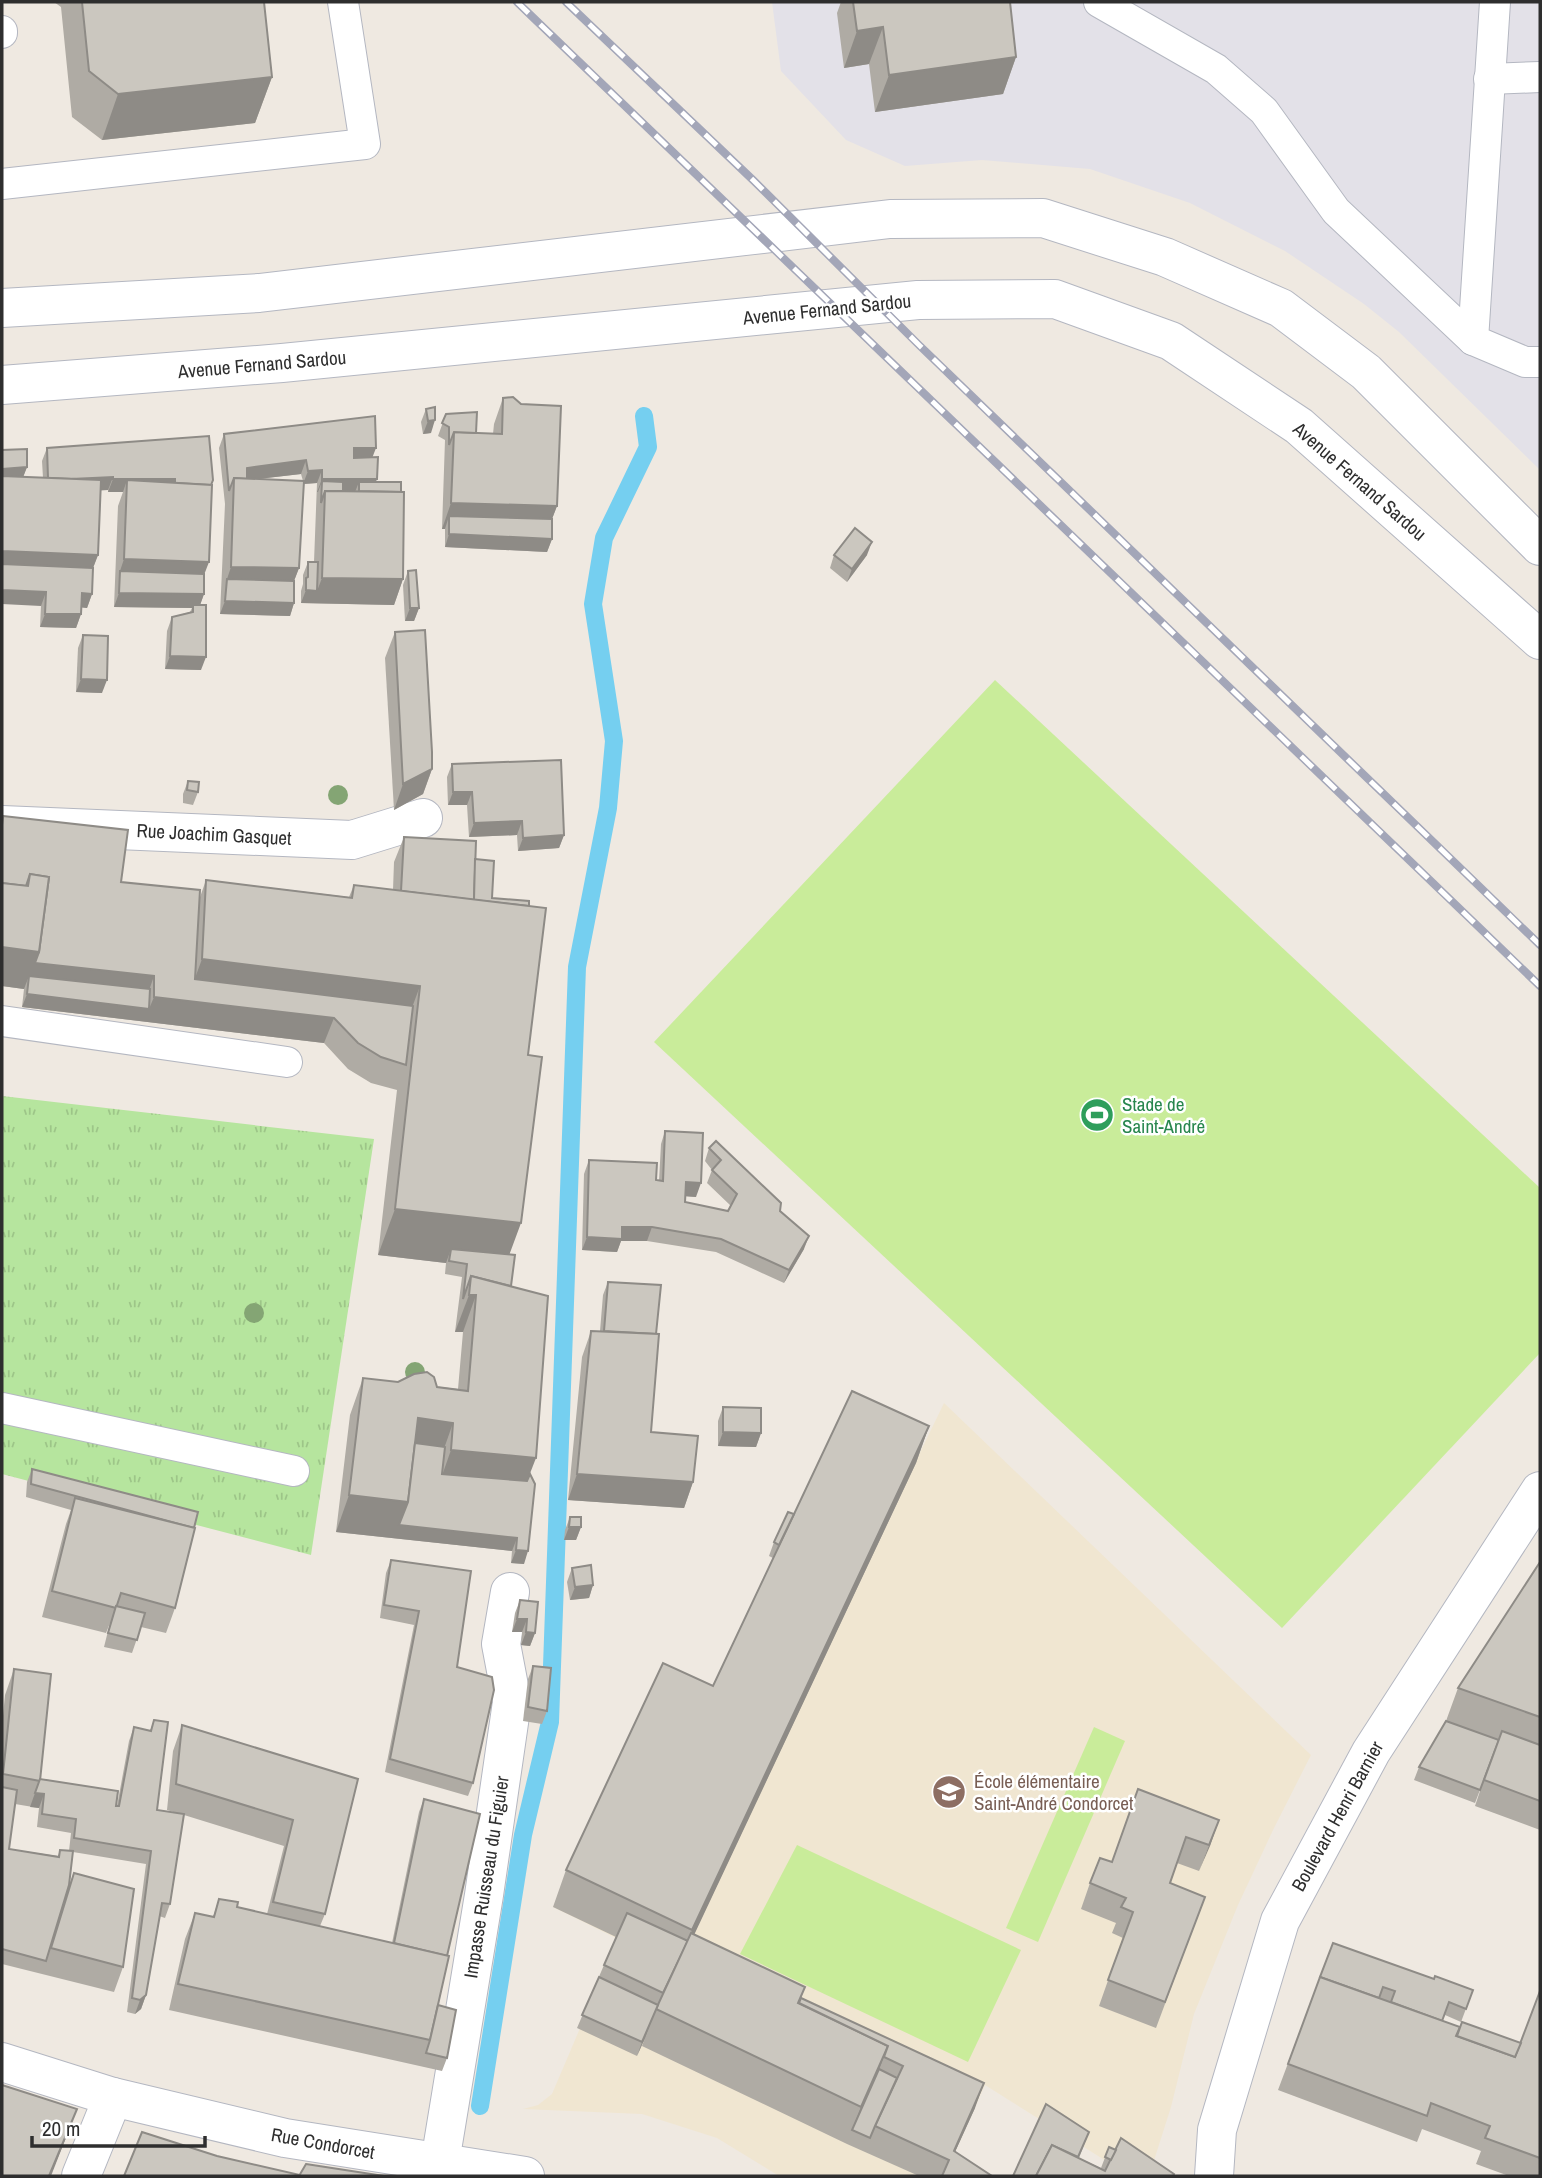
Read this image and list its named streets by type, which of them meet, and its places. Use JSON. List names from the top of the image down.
{
  "streets": {
    "main road": [
      "Avenue Fernand Sardou",
      "Rue Joachim Gasquet",
      "Boulevard Henri Barnier",
      "Impasse Ruisseau du Figuier",
      "Rue Condorcet"
    ]
  },
  "crossings": [
    ["Impasse Ruisseau du Figuier", "Rue Condorcet"]
  ],
  "places": {
    "sports": ["Stade de Saint-André"],
    "school or university": ["École élémentaire Saint-André Condorcet"]
  },
  "scale_bar": "20 m"
}
